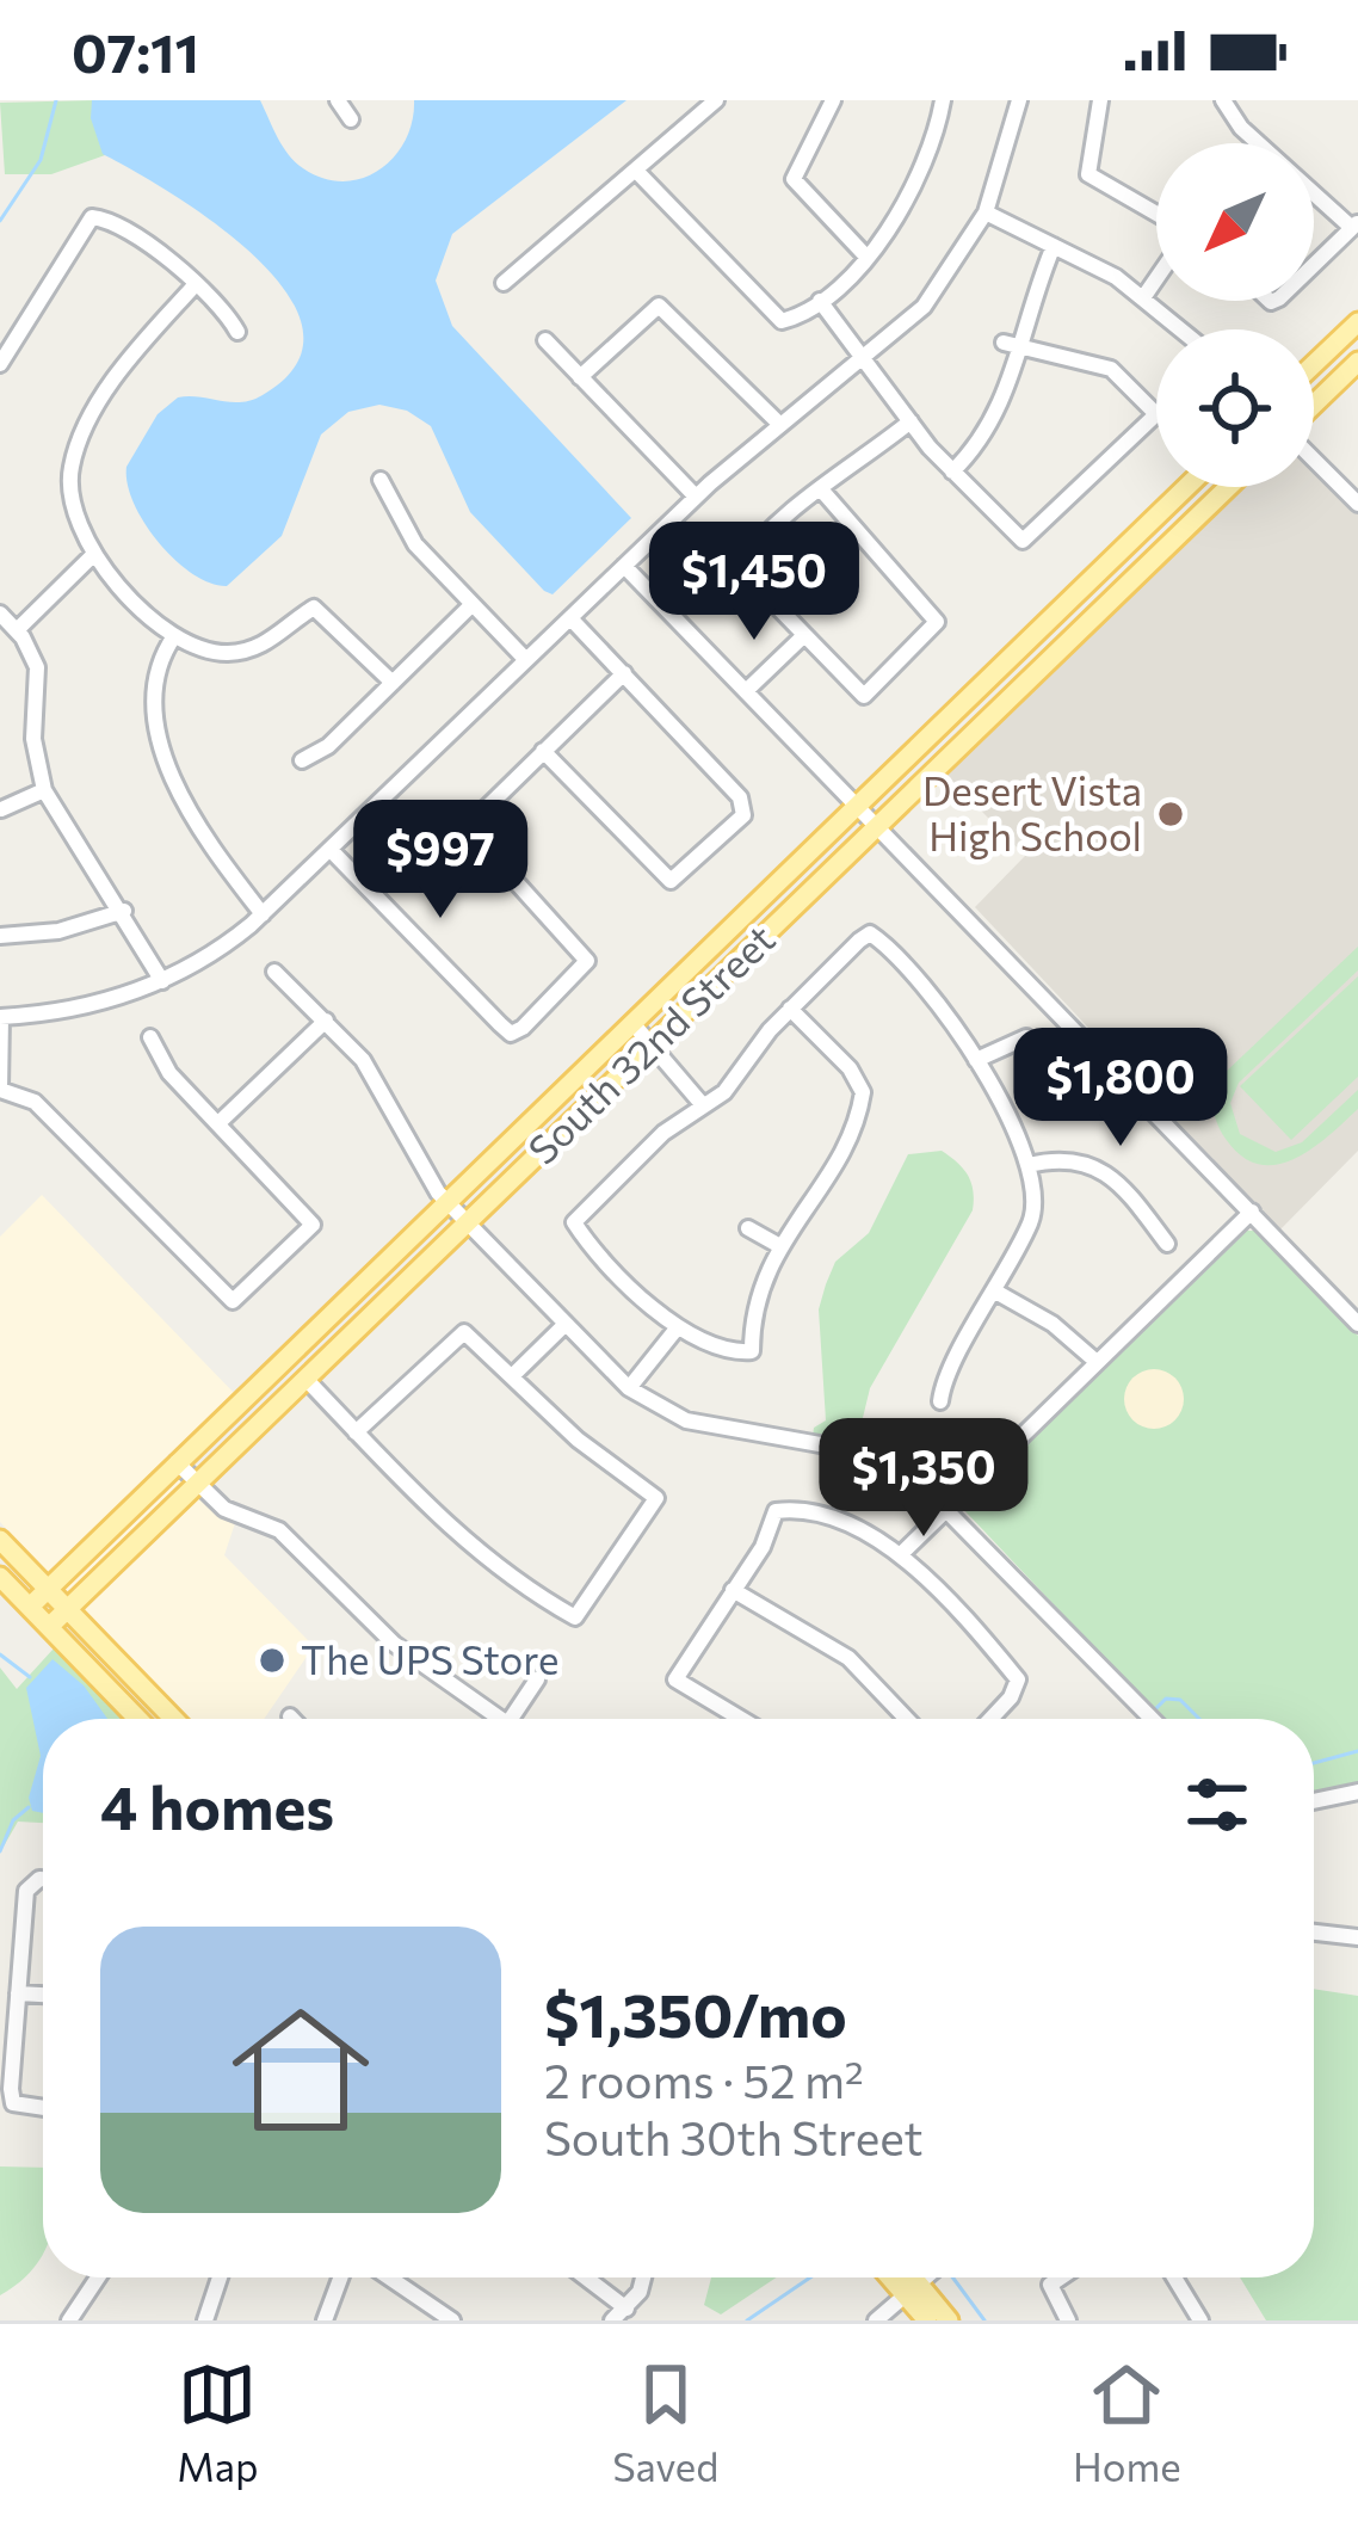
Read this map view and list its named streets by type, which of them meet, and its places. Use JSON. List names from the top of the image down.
{
  "streets": {
    "main road": ["South 32nd Street"]
  },
  "places": ["Desert Vista High School", "The UPS Store"],
  "north": "bottom left",
  "page": {
    "status": "07:11",
    "price": [
      "$1,450",
      "$997",
      "$1,800",
      "$1,350"
    ],
    "heading": "4 homes",
    "list": [
      {
        "name": "$1,350/mo",
        "note": "2 rooms · 52 m² · South 30th Street"
      }
    ],
    "tabs": ["Map", "Saved", "Home"]
  }
}
